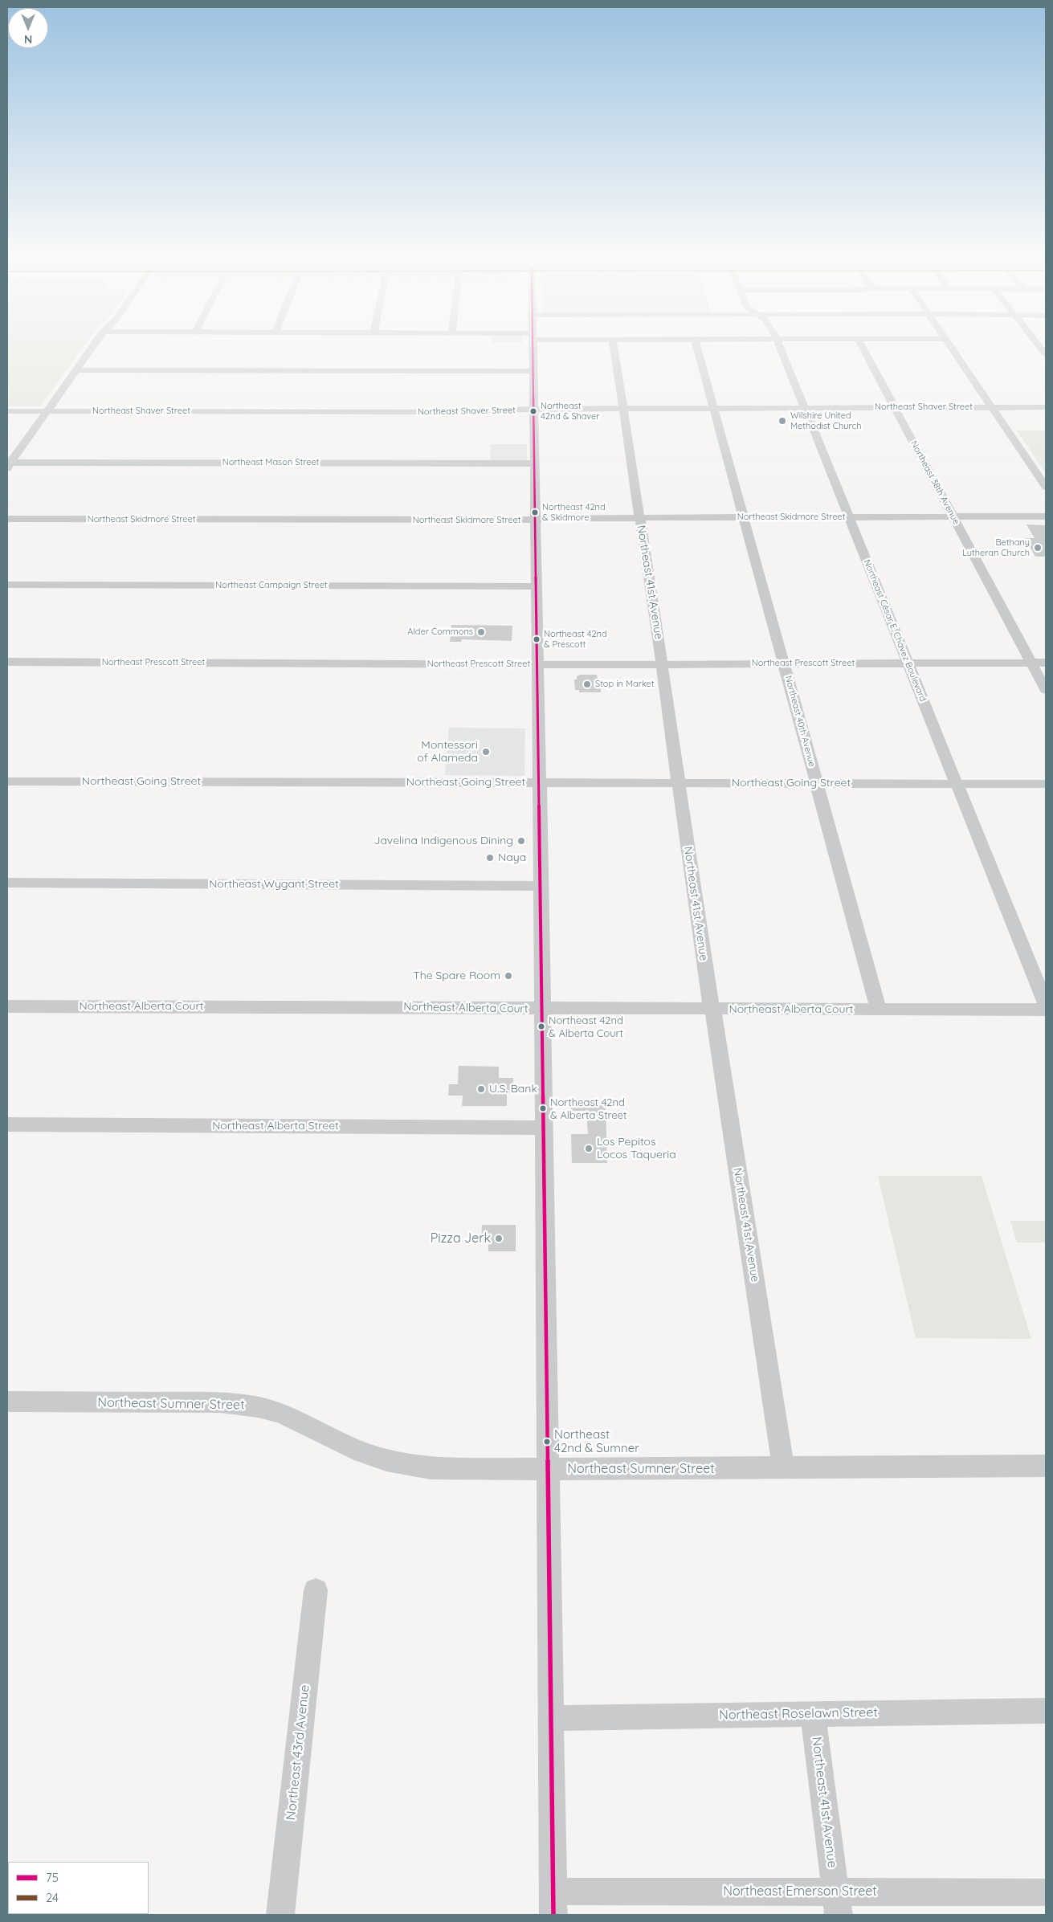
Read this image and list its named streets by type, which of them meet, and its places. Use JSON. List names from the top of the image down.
{
  "streets": {
    "street": [
      "Northeast Shaver Street",
      "Northeast Mason Street",
      "Northeast 38th Avenue",
      "Northeast Skidmore Street",
      "Northeast 41st Avenue",
      "Northeast Campaign Street",
      "Northeast César E. Chávez Boulevard",
      "Northeast Prescott Street",
      "Northeast 40th Avenue",
      "Northeast Going Street",
      "Northeast Wygant Street",
      "Northeast Alberta Court",
      "Northeast Alberta Street",
      "Northeast Sumner Street",
      "Northeast Roselawn Street",
      "Northeast 43rd Avenue",
      "Northeast Emerson Street"
    ]
  },
  "crossings": [
    ["Northeast Shaver Street", "Northeast 38th Avenue"],
    ["Northeast Shaver Street", "Northeast 41st Avenue"],
    ["Northeast Shaver Street", "Northeast César E. Chávez Boulevard"],
    ["Northeast Shaver Street", "Northeast 40th Avenue"],
    ["Northeast 38th Avenue", "Northeast Skidmore Street"],
    ["Northeast 38th Avenue", "Northeast Prescott Street"],
    ["Northeast Skidmore Street", "Northeast 41st Avenue"],
    ["Northeast Skidmore Street", "Northeast César E. Chávez Boulevard"],
    ["Northeast Skidmore Street", "Northeast 40th Avenue"],
    ["Northeast 41st Avenue", "Northeast Prescott Street"],
    ["Northeast 41st Avenue", "Northeast Going Street"],
    ["Northeast 41st Avenue", "Northeast Alberta Court"],
    ["Northeast 41st Avenue", "Northeast Sumner Street"],
    ["Northeast 41st Avenue", "Northeast Roselawn Street"],
    ["Northeast 41st Avenue", "Northeast Emerson Street"],
    ["Northeast César E. Chávez Boulevard", "Northeast Prescott Street"],
    ["Northeast César E. Chávez Boulevard", "Northeast Going Street"],
    ["Northeast Prescott Street", "Northeast 40th Avenue"],
    ["Northeast 40th Avenue", "Northeast Going Street"],
    ["Northeast 40th Avenue", "Northeast Alberta Court"]
  ],
  "places": [
    "Northeast 42nd & Shaver",
    "Wilshire United Methodist Church",
    "Northeast 42nd & Skidmore",
    "Bethany Lutheran Church",
    "Alder Commons",
    "Northeast 42nd & Prescott",
    "Stop in Market",
    "Montessori of Alameda",
    "Javelina Indigenous Dining",
    "Naya",
    "The Spare Room",
    "Northeast 42nd & Alberta Court",
    "U.S. Bank",
    "Northeast 42nd & Alberta Street",
    "Los Pepitos Locos Taqueria",
    "Pizza Jerk",
    "Northeast 42nd & Sumner"
  ],
  "lines": ["transit line 75"],
  "legend": ["75", "24"],
  "north": "bottom"
}
